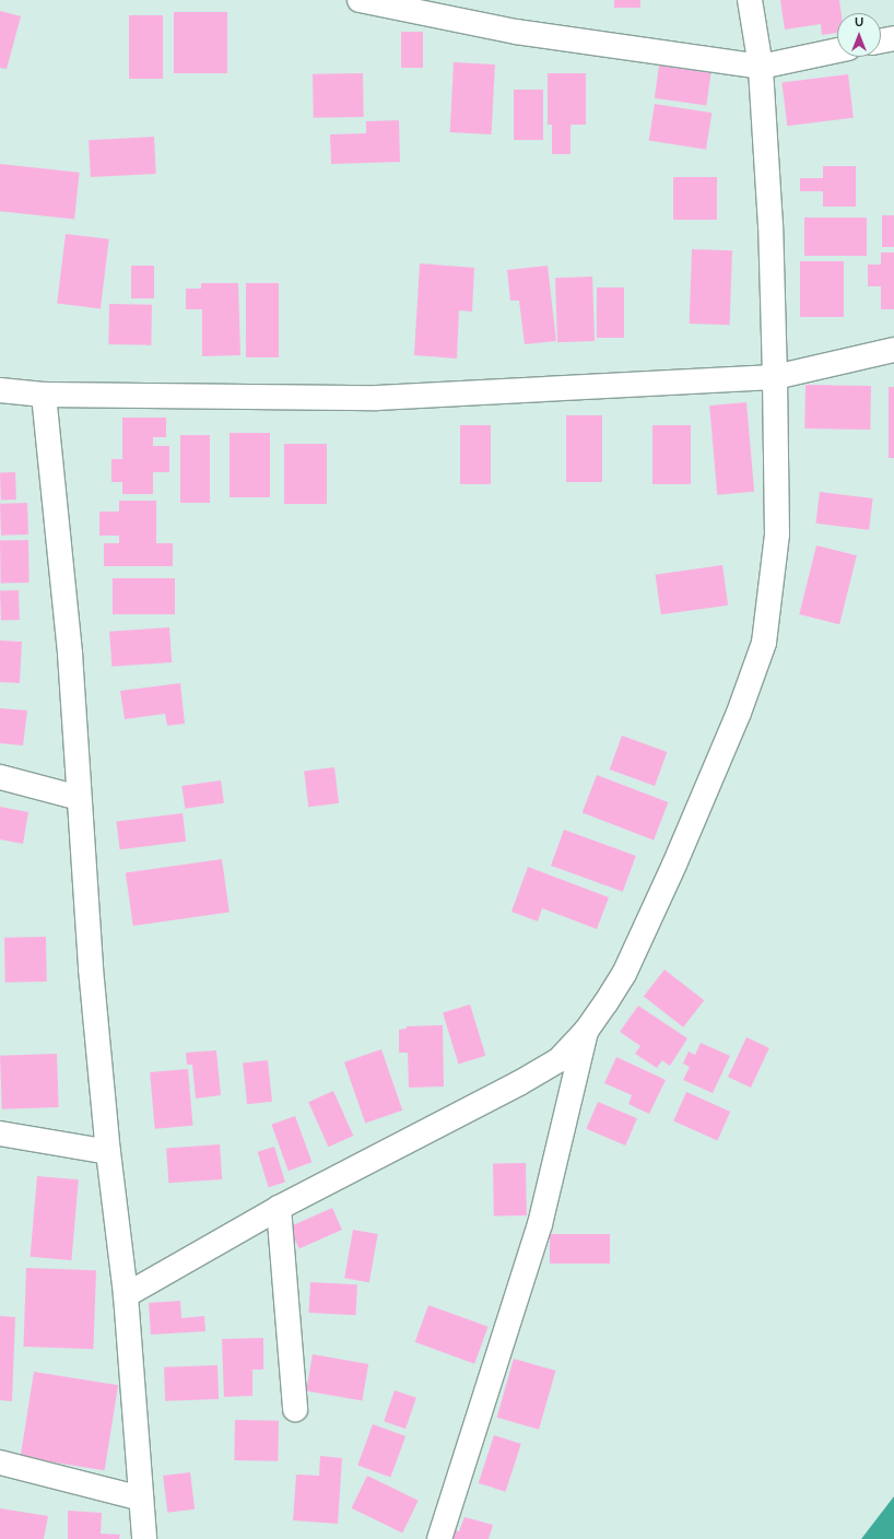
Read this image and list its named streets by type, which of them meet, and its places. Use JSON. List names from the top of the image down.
{
  "north": "top"
}
